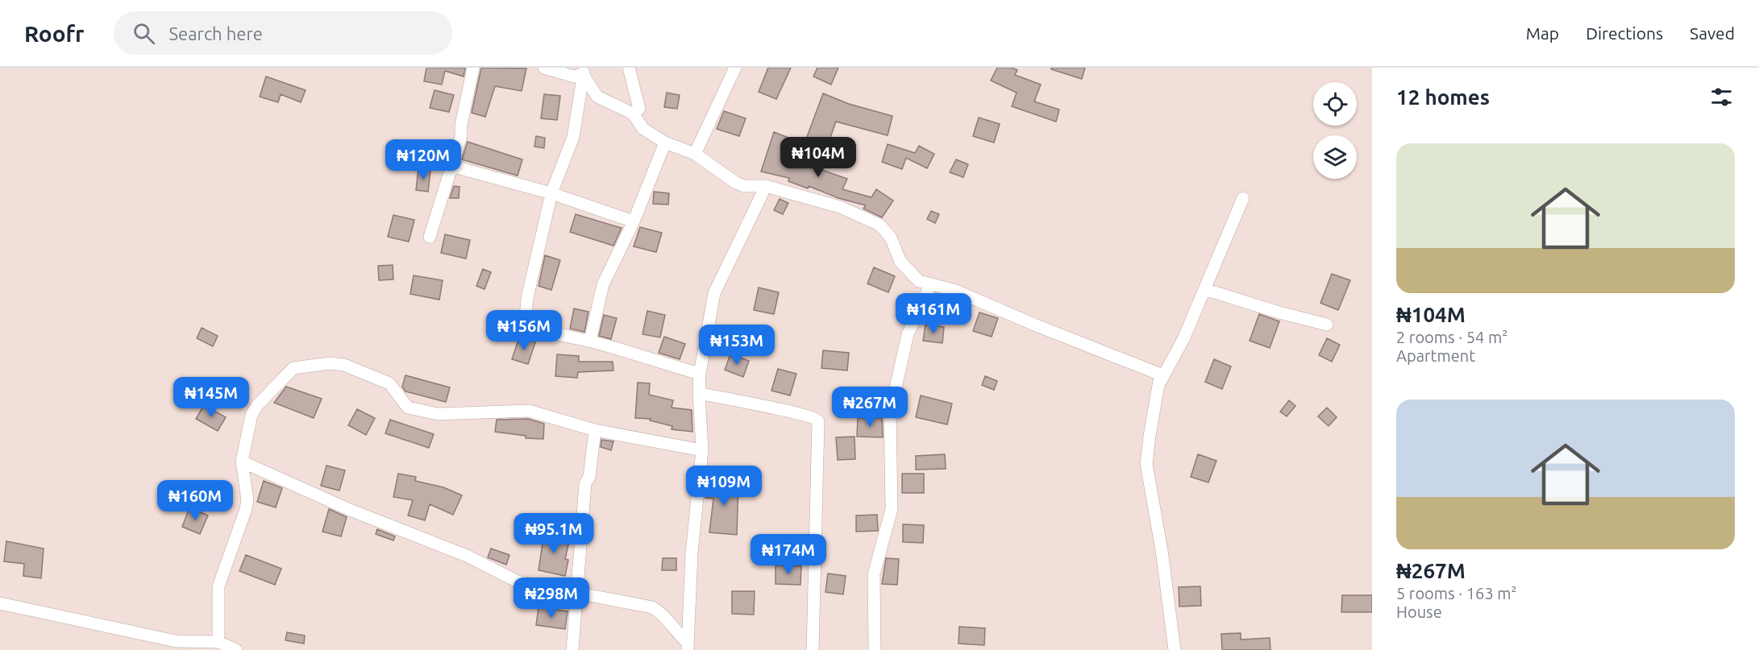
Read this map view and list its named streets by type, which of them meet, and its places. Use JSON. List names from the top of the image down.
{
  "page": {
    "header": "Roofr",
    "search": "Search here",
    "nav": ["Map", "Directions", "Saved"],
    "heading": "12 homes",
    "list": [
      {
        "name": "₦104M",
        "note": "2 rooms · 54 m² · Apartment"
      },
      {
        "name": "₦267M",
        "note": "5 rooms · 163 m² · House"
      }
    ],
    "price": [
      "₦104M",
      "₦120M",
      "₦161M",
      "₦156M",
      "₦153M",
      "₦145M",
      "₦267M",
      "₦109M",
      "₦160M",
      "₦95.1M",
      "₦174M",
      "₦298M"
    ]
  }
}
